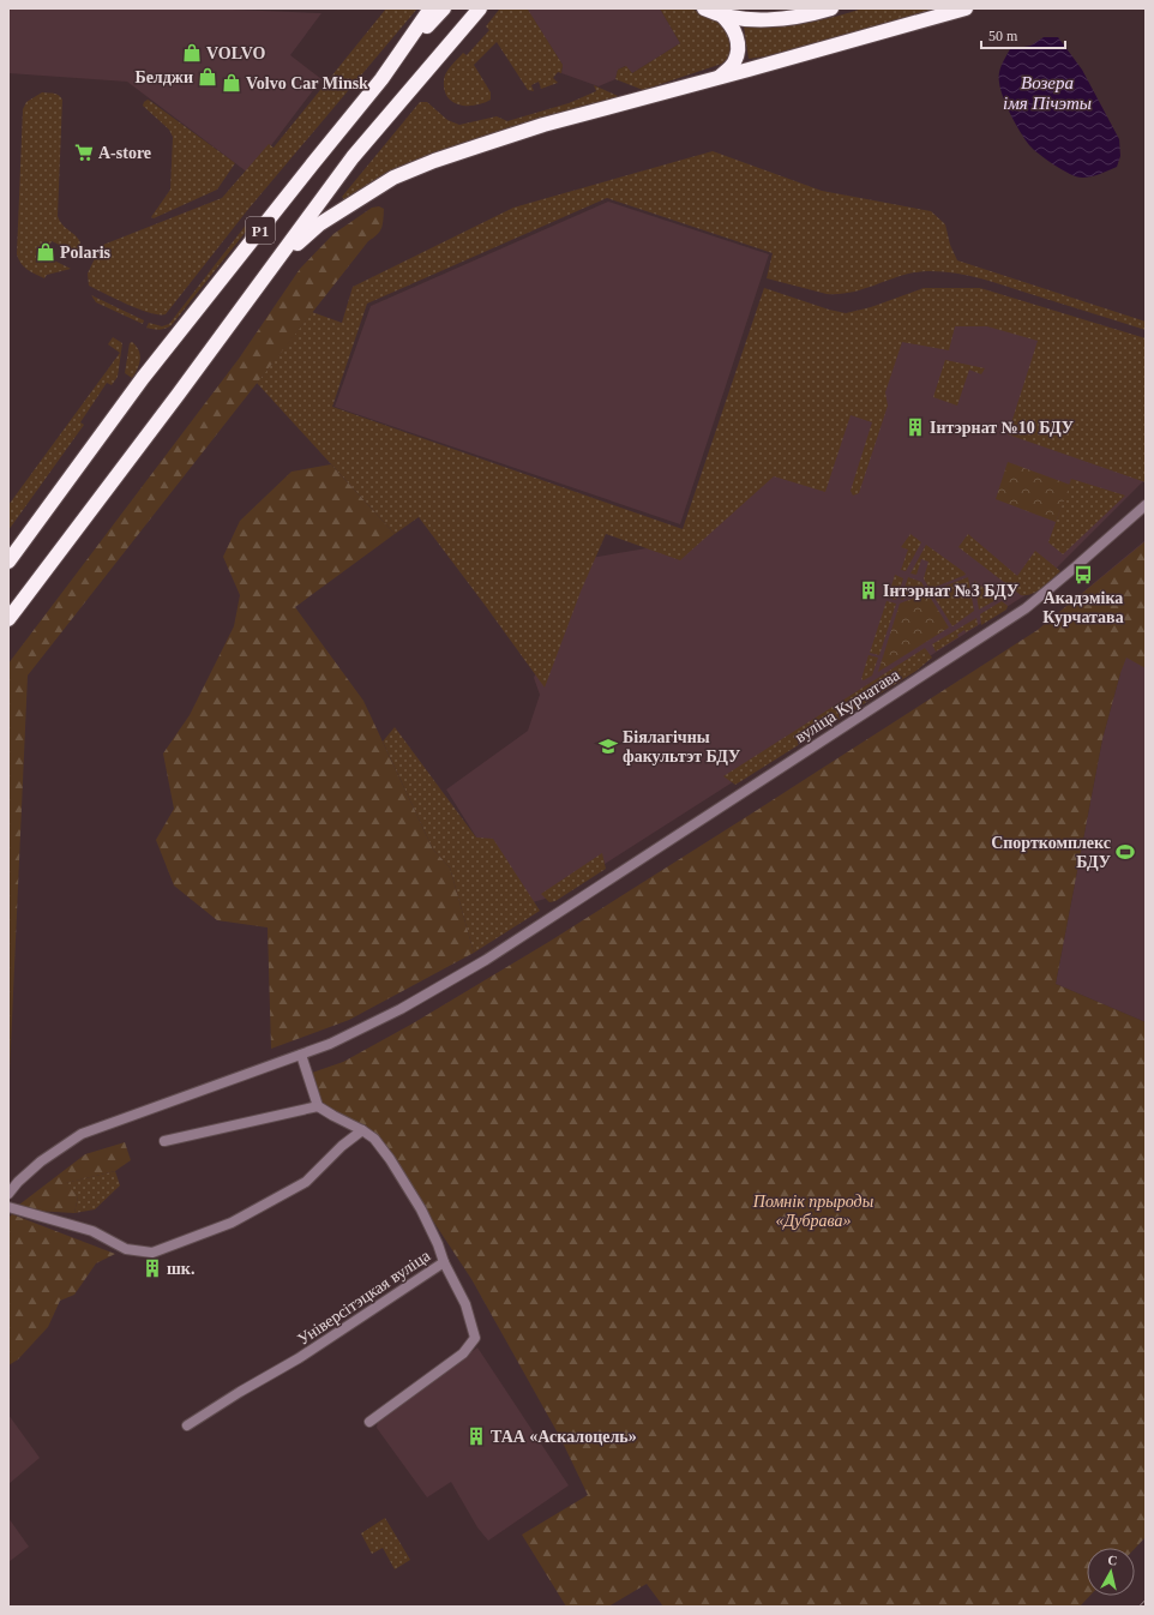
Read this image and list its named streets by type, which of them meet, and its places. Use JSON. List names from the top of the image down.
{
  "streets": {
    "highway": ["Р1"],
    "street": ["вуліца Курчатава", "Універсітэцкая вуліца"]
  },
  "water": ["Возера імя Пічэты"],
  "parks": ["Помнік прыроды «Дубрава»"],
  "places": {
    "shop": [
      "VOLVO",
      "Белджи",
      "Volvo Car Minsk",
      "Polaris"
    ],
    "supermarket": ["А-store"],
    "building": [
      "Інтэрнат №10 БДУ",
      "Інтэрнат №3 БДУ",
      "шк.",
      "ТАА «Аскалоцель»"
    ],
    "bus stop": ["Акадэміка Курчатава"],
    "school or university": ["Біялагічны факультэт БДУ"],
    "sports": ["Спорткомплекс БДУ"]
  },
  "scale_bar": "50 m",
  "north": "top"
}
